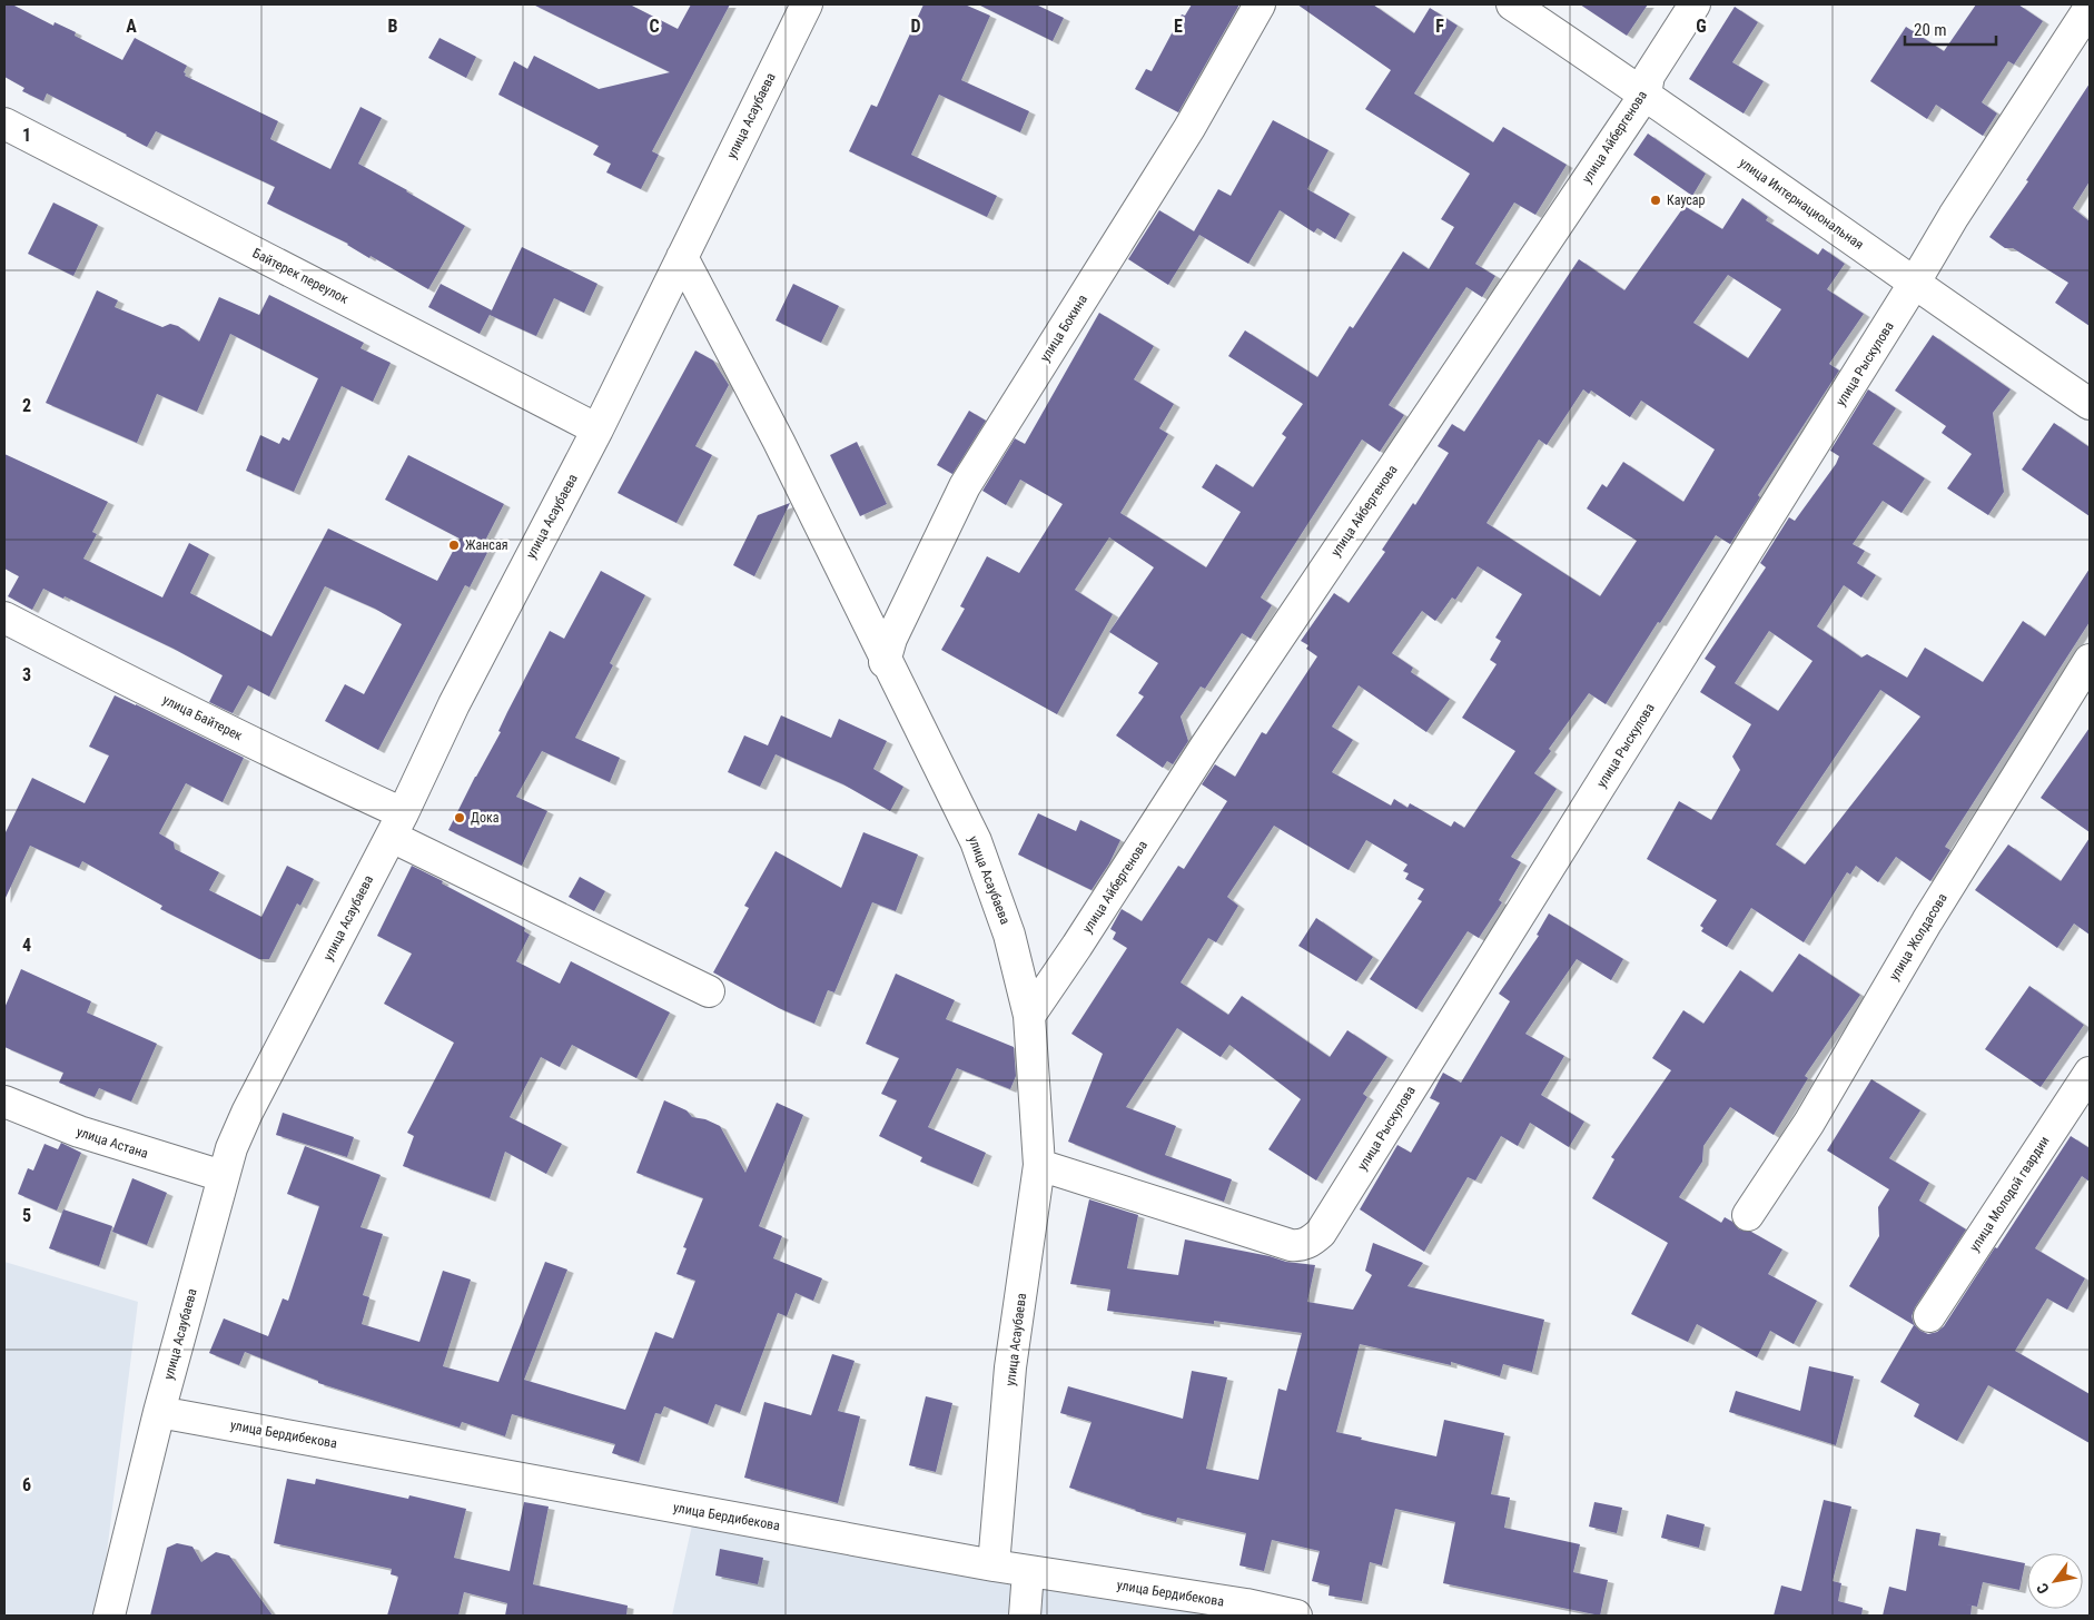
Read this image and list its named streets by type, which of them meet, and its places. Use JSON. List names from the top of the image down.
{
  "streets": {
    "street": [
      "улица Асаубаева",
      "улица Айбергенова",
      "улица Интернациональная",
      "Байтерек переулок",
      "улица Бокина",
      "улица Рыскулова",
      "улица Байтерек",
      "улица Жолдасова",
      "улица Астана",
      "улица Молодой гвардии",
      "улица Бердибекова"
    ]
  },
  "crossings": [
    ["улица Асаубаева", "улица Айбергенова"],
    ["улица Асаубаева", "Байтерек переулок"],
    ["улица Асаубаева", "улица Бокина"],
    ["улица Асаубаева", "улица Рыскулова"],
    ["улица Асаубаева", "улица Байтерек"],
    ["улица Асаубаева", "улица Астана"],
    ["улица Асаубаева", "улица Бердибекова"],
    ["улица Айбергенова", "улица Интернациональная"],
    ["улица Интернациональная", "улица Рыскулова"]
  ],
  "places": ["Каусар", "Жансая", "Дока"],
  "scale_bar": "20 m",
  "north": "bottom left",
  "grid": {
    "columns": [
      "A",
      "B",
      "C",
      "D",
      "E",
      "F",
      "G"
    ],
    "rows": [
      "1",
      "2",
      "3",
      "4",
      "5",
      "6"
    ]
  }
}
